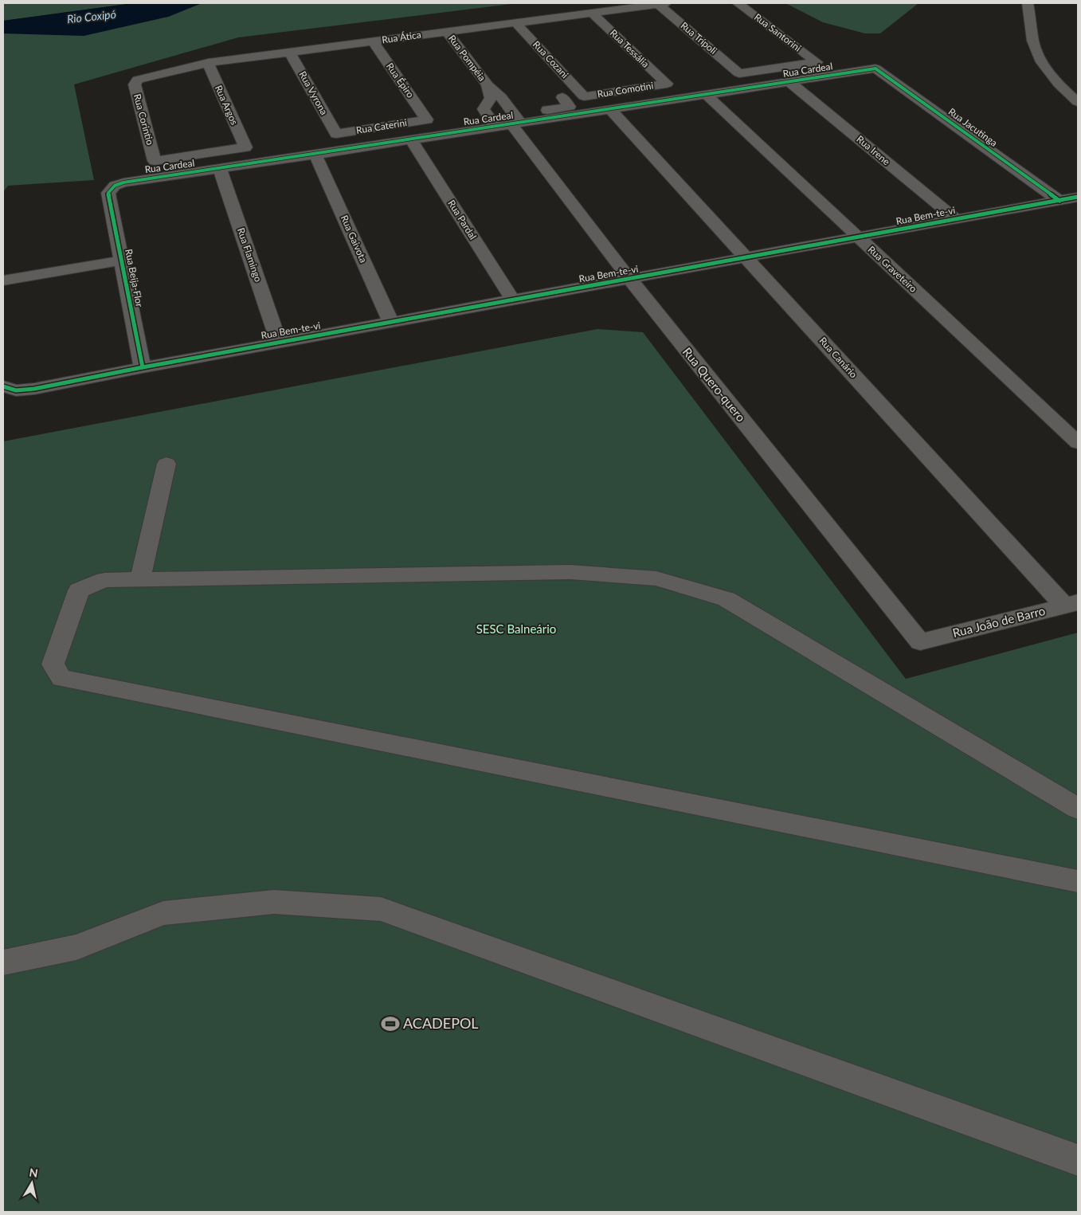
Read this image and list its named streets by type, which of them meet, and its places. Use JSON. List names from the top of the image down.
{
  "streets": {
    "street": [
      "Rua Santorini",
      "Rua Ática",
      "Rua Trípoli",
      "Rua Tessália",
      "Rua Pompéia",
      "Rua Cozani",
      "Rua Cardeal",
      "Rua Épiro",
      "Rua Comotini",
      "Rua Vyrona",
      "Rua Argos",
      "Rua Corintio",
      "Rua Caterini",
      "Rua Jacutinga",
      "Rua Irene",
      "Rua Bem-te-vi",
      "Rua Pardal",
      "Rua Gaivota",
      "Rua Flamingo",
      "Rua Graveteiro",
      "Rua Beija-Flor",
      "Rua Canário",
      "Rua Quero-quero",
      "Rua João de Barro"
    ]
  },
  "crossings": [
    ["Rua Santorini", "Rua Trípoli"],
    ["Rua Ática", "Rua Trípoli"],
    ["Rua Ática", "Rua Tessália"],
    ["Rua Ática", "Rua Pompéia"],
    ["Rua Ática", "Rua Cozani"],
    ["Rua Ática", "Rua Épiro"],
    ["Rua Ática", "Rua Vyrona"],
    ["Rua Ática", "Rua Argos"],
    ["Rua Ática", "Rua Corintio"],
    ["Rua Tessália", "Rua Comotini"],
    ["Rua Pompéia", "Rua Cardeal"],
    ["Rua Pompéia", "Rua Quero-quero"],
    ["Rua Cozani", "Rua Comotini"],
    ["Rua Cardeal", "Rua Jacutinga"],
    ["Rua Cardeal", "Rua Irene"],
    ["Rua Cardeal", "Rua Pardal"],
    ["Rua Cardeal", "Rua Gaivota"],
    ["Rua Cardeal", "Rua Flamingo"],
    ["Rua Cardeal", "Rua Graveteiro"],
    ["Rua Cardeal", "Rua Beija-Flor"],
    ["Rua Cardeal", "Rua Canário"],
    ["Rua Cardeal", "Rua Quero-quero"],
    ["Rua Épiro", "Rua Caterini"],
    ["Rua Vyrona", "Rua Caterini"],
    ["Rua Argos", "Rua Corintio"],
    ["Rua Jacutinga", "Rua Bem-te-vi"],
    ["Rua Irene", "Rua Bem-te-vi"],
    ["Rua Bem-te-vi", "Rua Pardal"],
    ["Rua Bem-te-vi", "Rua Gaivota"],
    ["Rua Bem-te-vi", "Rua Flamingo"],
    ["Rua Bem-te-vi", "Rua Graveteiro"],
    ["Rua Bem-te-vi", "Rua Beija-Flor"],
    ["Rua Bem-te-vi", "Rua Canário"],
    ["Rua Bem-te-vi", "Rua Quero-quero"],
    ["Rua Canário", "Rua João de Barro"],
    ["Rua Quero-quero", "Rua João de Barro"]
  ],
  "water": ["Rio Coxipó"],
  "parks": ["SESC Balneário"],
  "places": {
    "sports": ["ACADEPOL"]
  },
  "north": "top"
}
